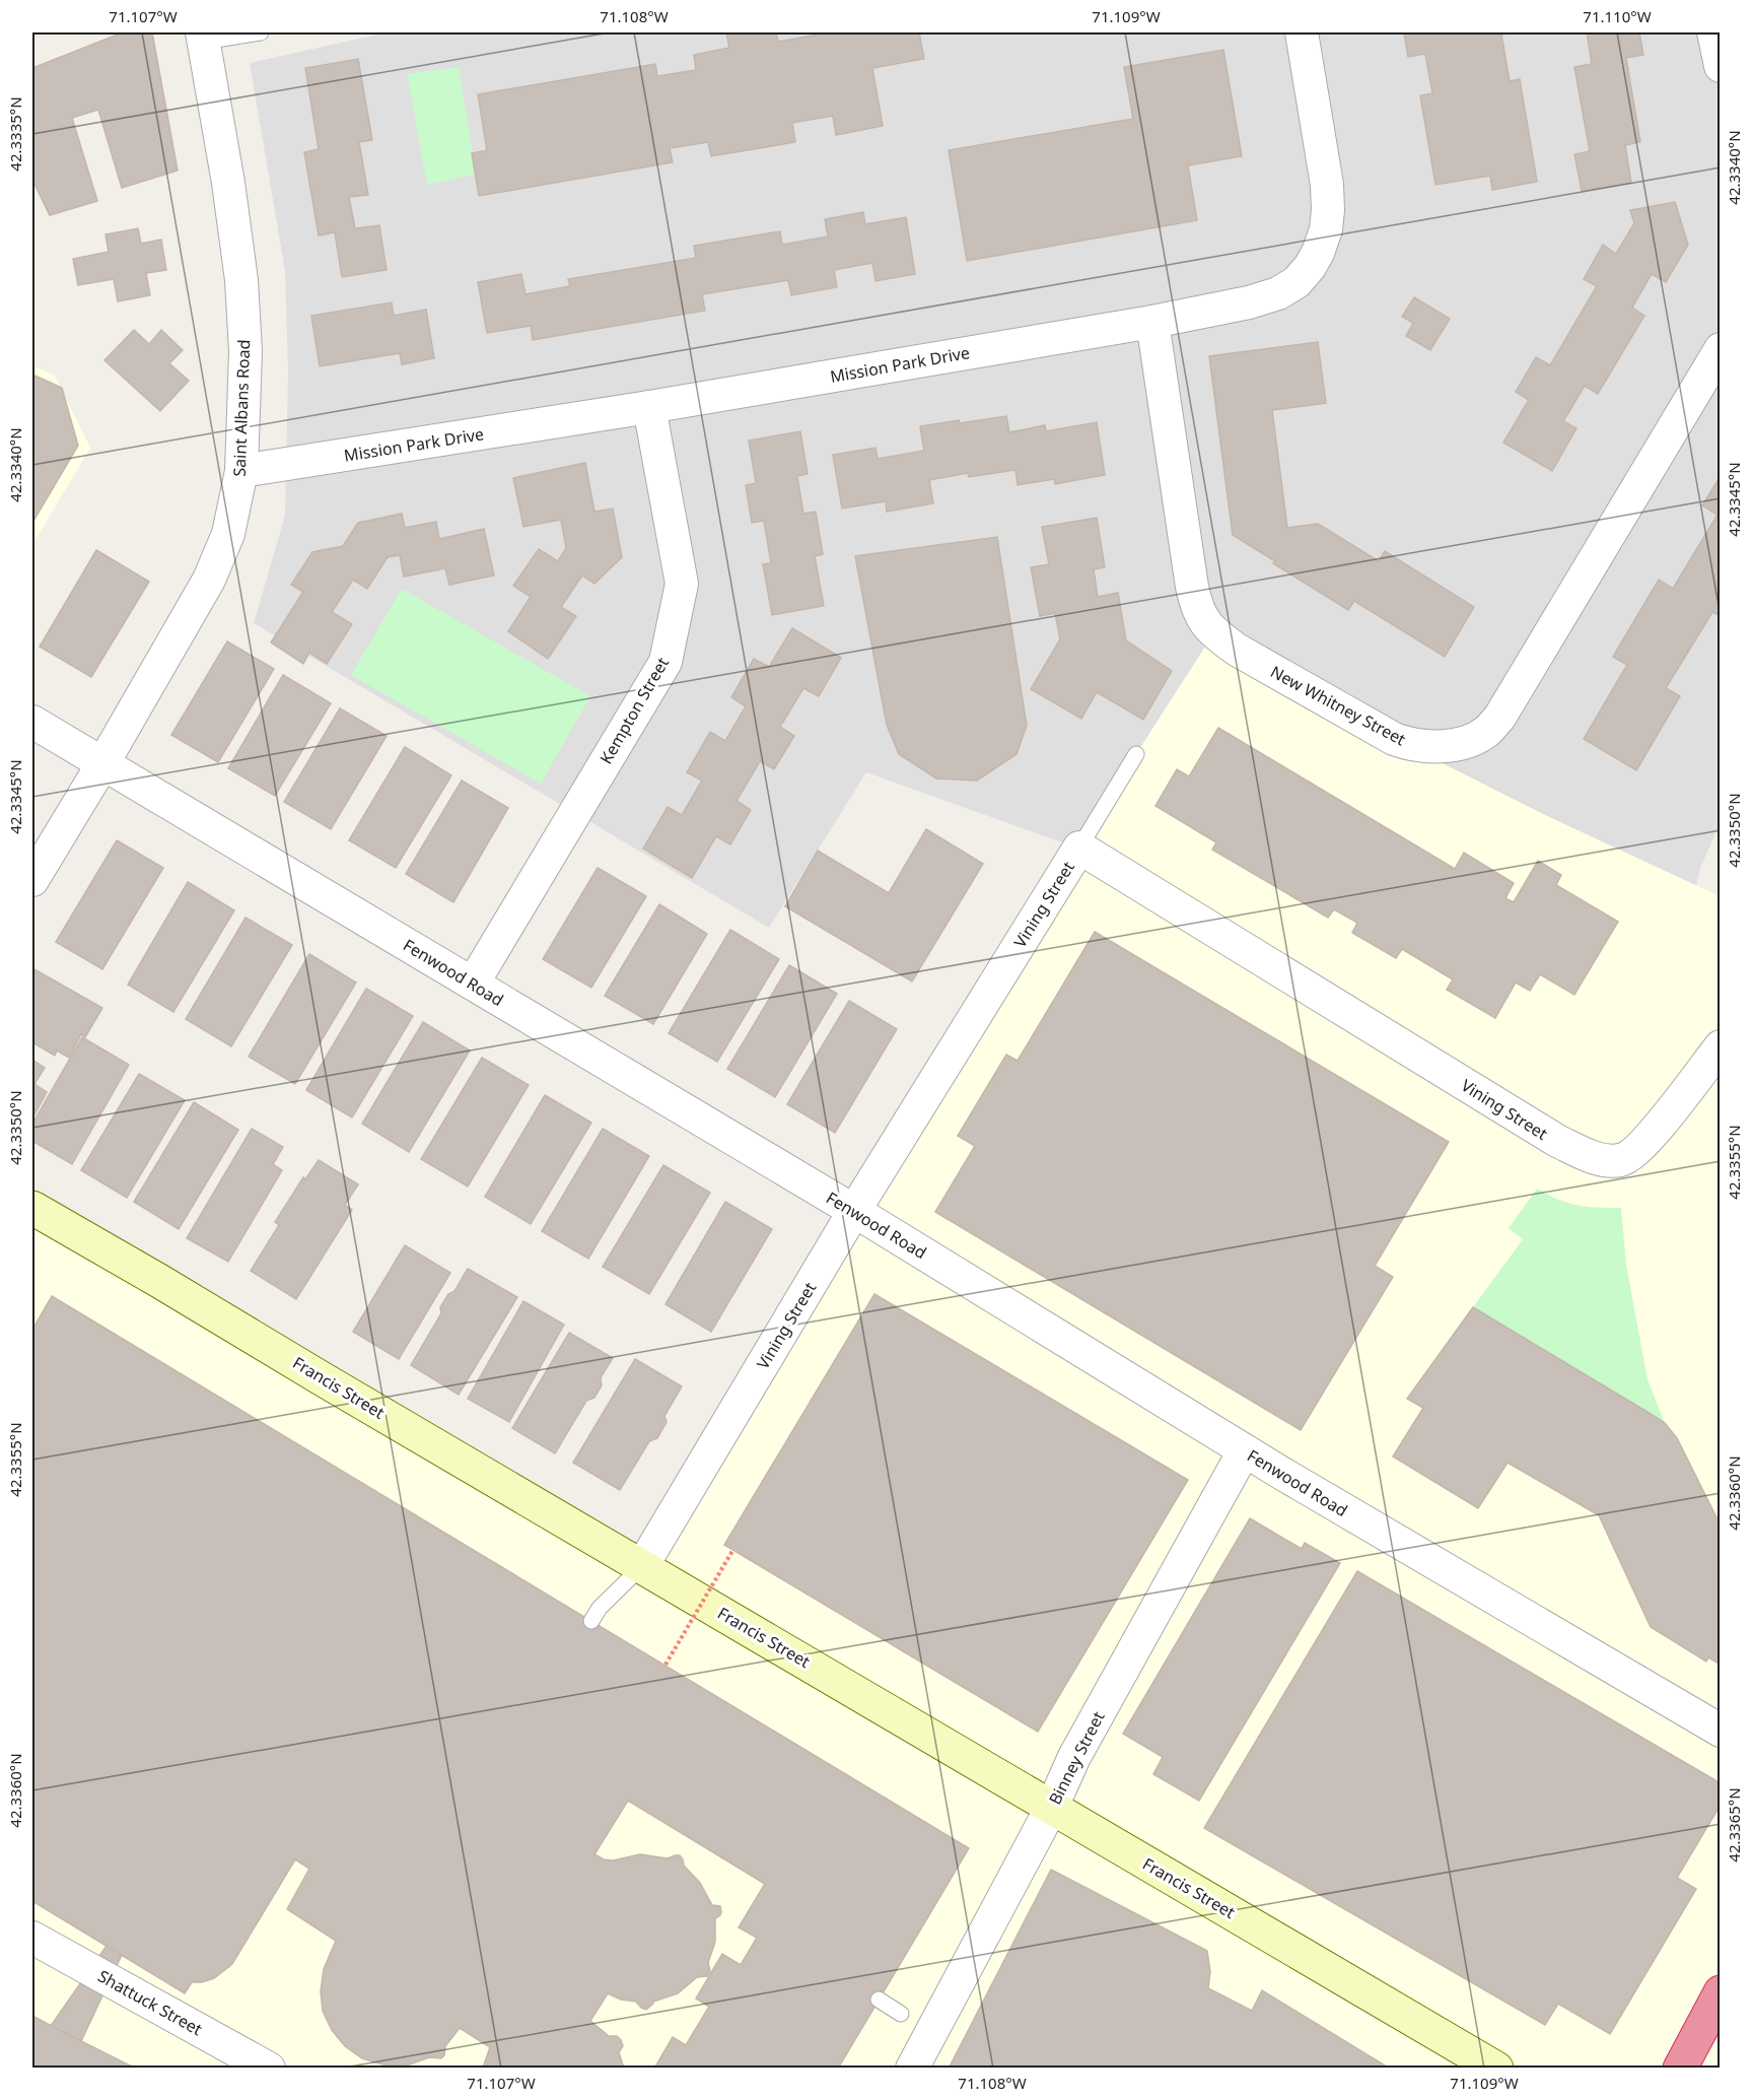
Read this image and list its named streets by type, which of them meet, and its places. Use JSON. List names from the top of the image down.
{
  "streets": {
    "main road": ["Francis Street"],
    "street": [
      "Mission Park Drive",
      "Saint Albans Road",
      "New Whitney Street",
      "Kempton Street",
      "Vining Street",
      "Fenwood Road",
      "Binney Street",
      "Shattuck Street"
    ]
  },
  "crossings": [
    ["Mission Park Drive", "Saint Albans Road"],
    ["Mission Park Drive", "New Whitney Street"],
    ["Mission Park Drive", "Kempton Street"],
    ["Saint Albans Road", "Fenwood Road"],
    ["Kempton Street", "Fenwood Road"],
    ["Vining Street", "Fenwood Road"],
    ["Vining Street", "Francis Street"],
    ["Fenwood Road", "Binney Street"],
    ["Francis Street", "Binney Street"]
  ],
  "coordinates": [
    "71.107°W",
    "71.108°W",
    "71.109°W",
    "71.110°W",
    "42.3335°N",
    "42.3340°N",
    "42.3345°N",
    "42.3350°N",
    "42.3355°N",
    "42.3360°N",
    "42.3365°N"
  ]
}
